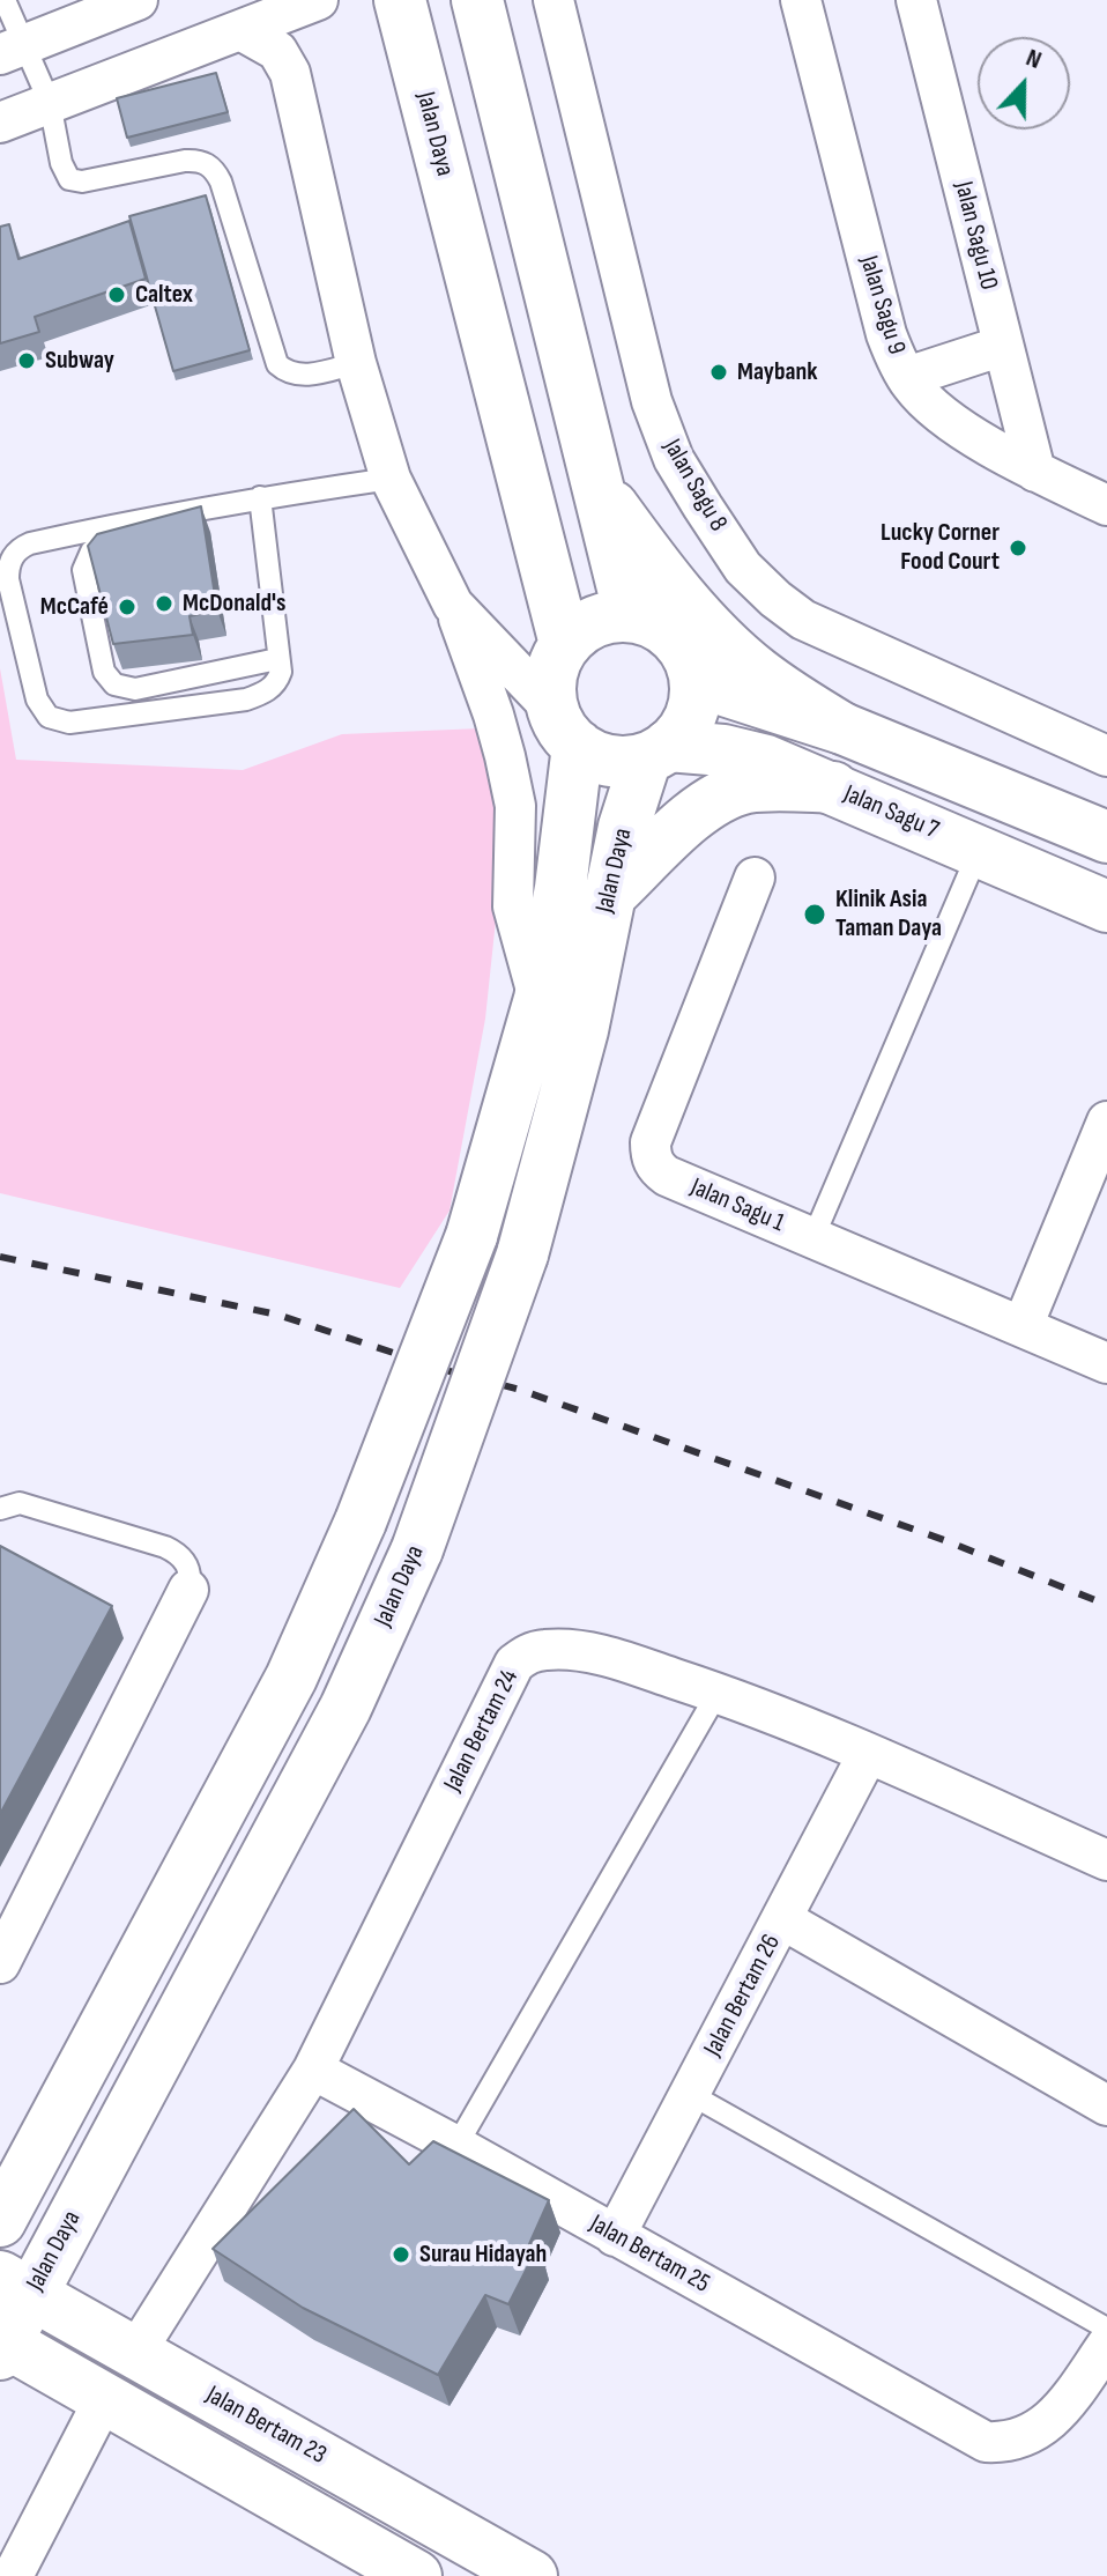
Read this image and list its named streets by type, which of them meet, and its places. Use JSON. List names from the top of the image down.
{
  "streets": {
    "main road": ["Jalan Daya", "Jalan Sagu 7", "Jalan Bertam 23"],
    "street": [
      "Jalan Sagu 10",
      "Jalan Sagu 9",
      "Jalan Sagu 8",
      "Jalan Sagu 1",
      "Jalan Bertam 24",
      "Jalan Bertam 26",
      "Jalan Bertam 25"
    ]
  },
  "crossings": [
    ["Jalan Daya", "Jalan Sagu 7"],
    ["Jalan Daya", "Jalan Bertam 23"],
    ["Jalan Sagu 10", "Jalan Sagu 9"],
    ["Jalan Bertam 24", "Jalan Bertam 26"],
    ["Jalan Bertam 24", "Jalan Bertam 25"],
    ["Jalan Bertam 24", "Jalan Bertam 23"],
    ["Jalan Bertam 26", "Jalan Bertam 25"]
  ],
  "places": [
    "Caltex",
    "Subway",
    "Maybank",
    "Lucky Corner Food Court",
    "McDonald's",
    "McCafé",
    "Klinik Asia Taman Daya",
    "Surau Hidayah"
  ],
  "north": "top"
}
